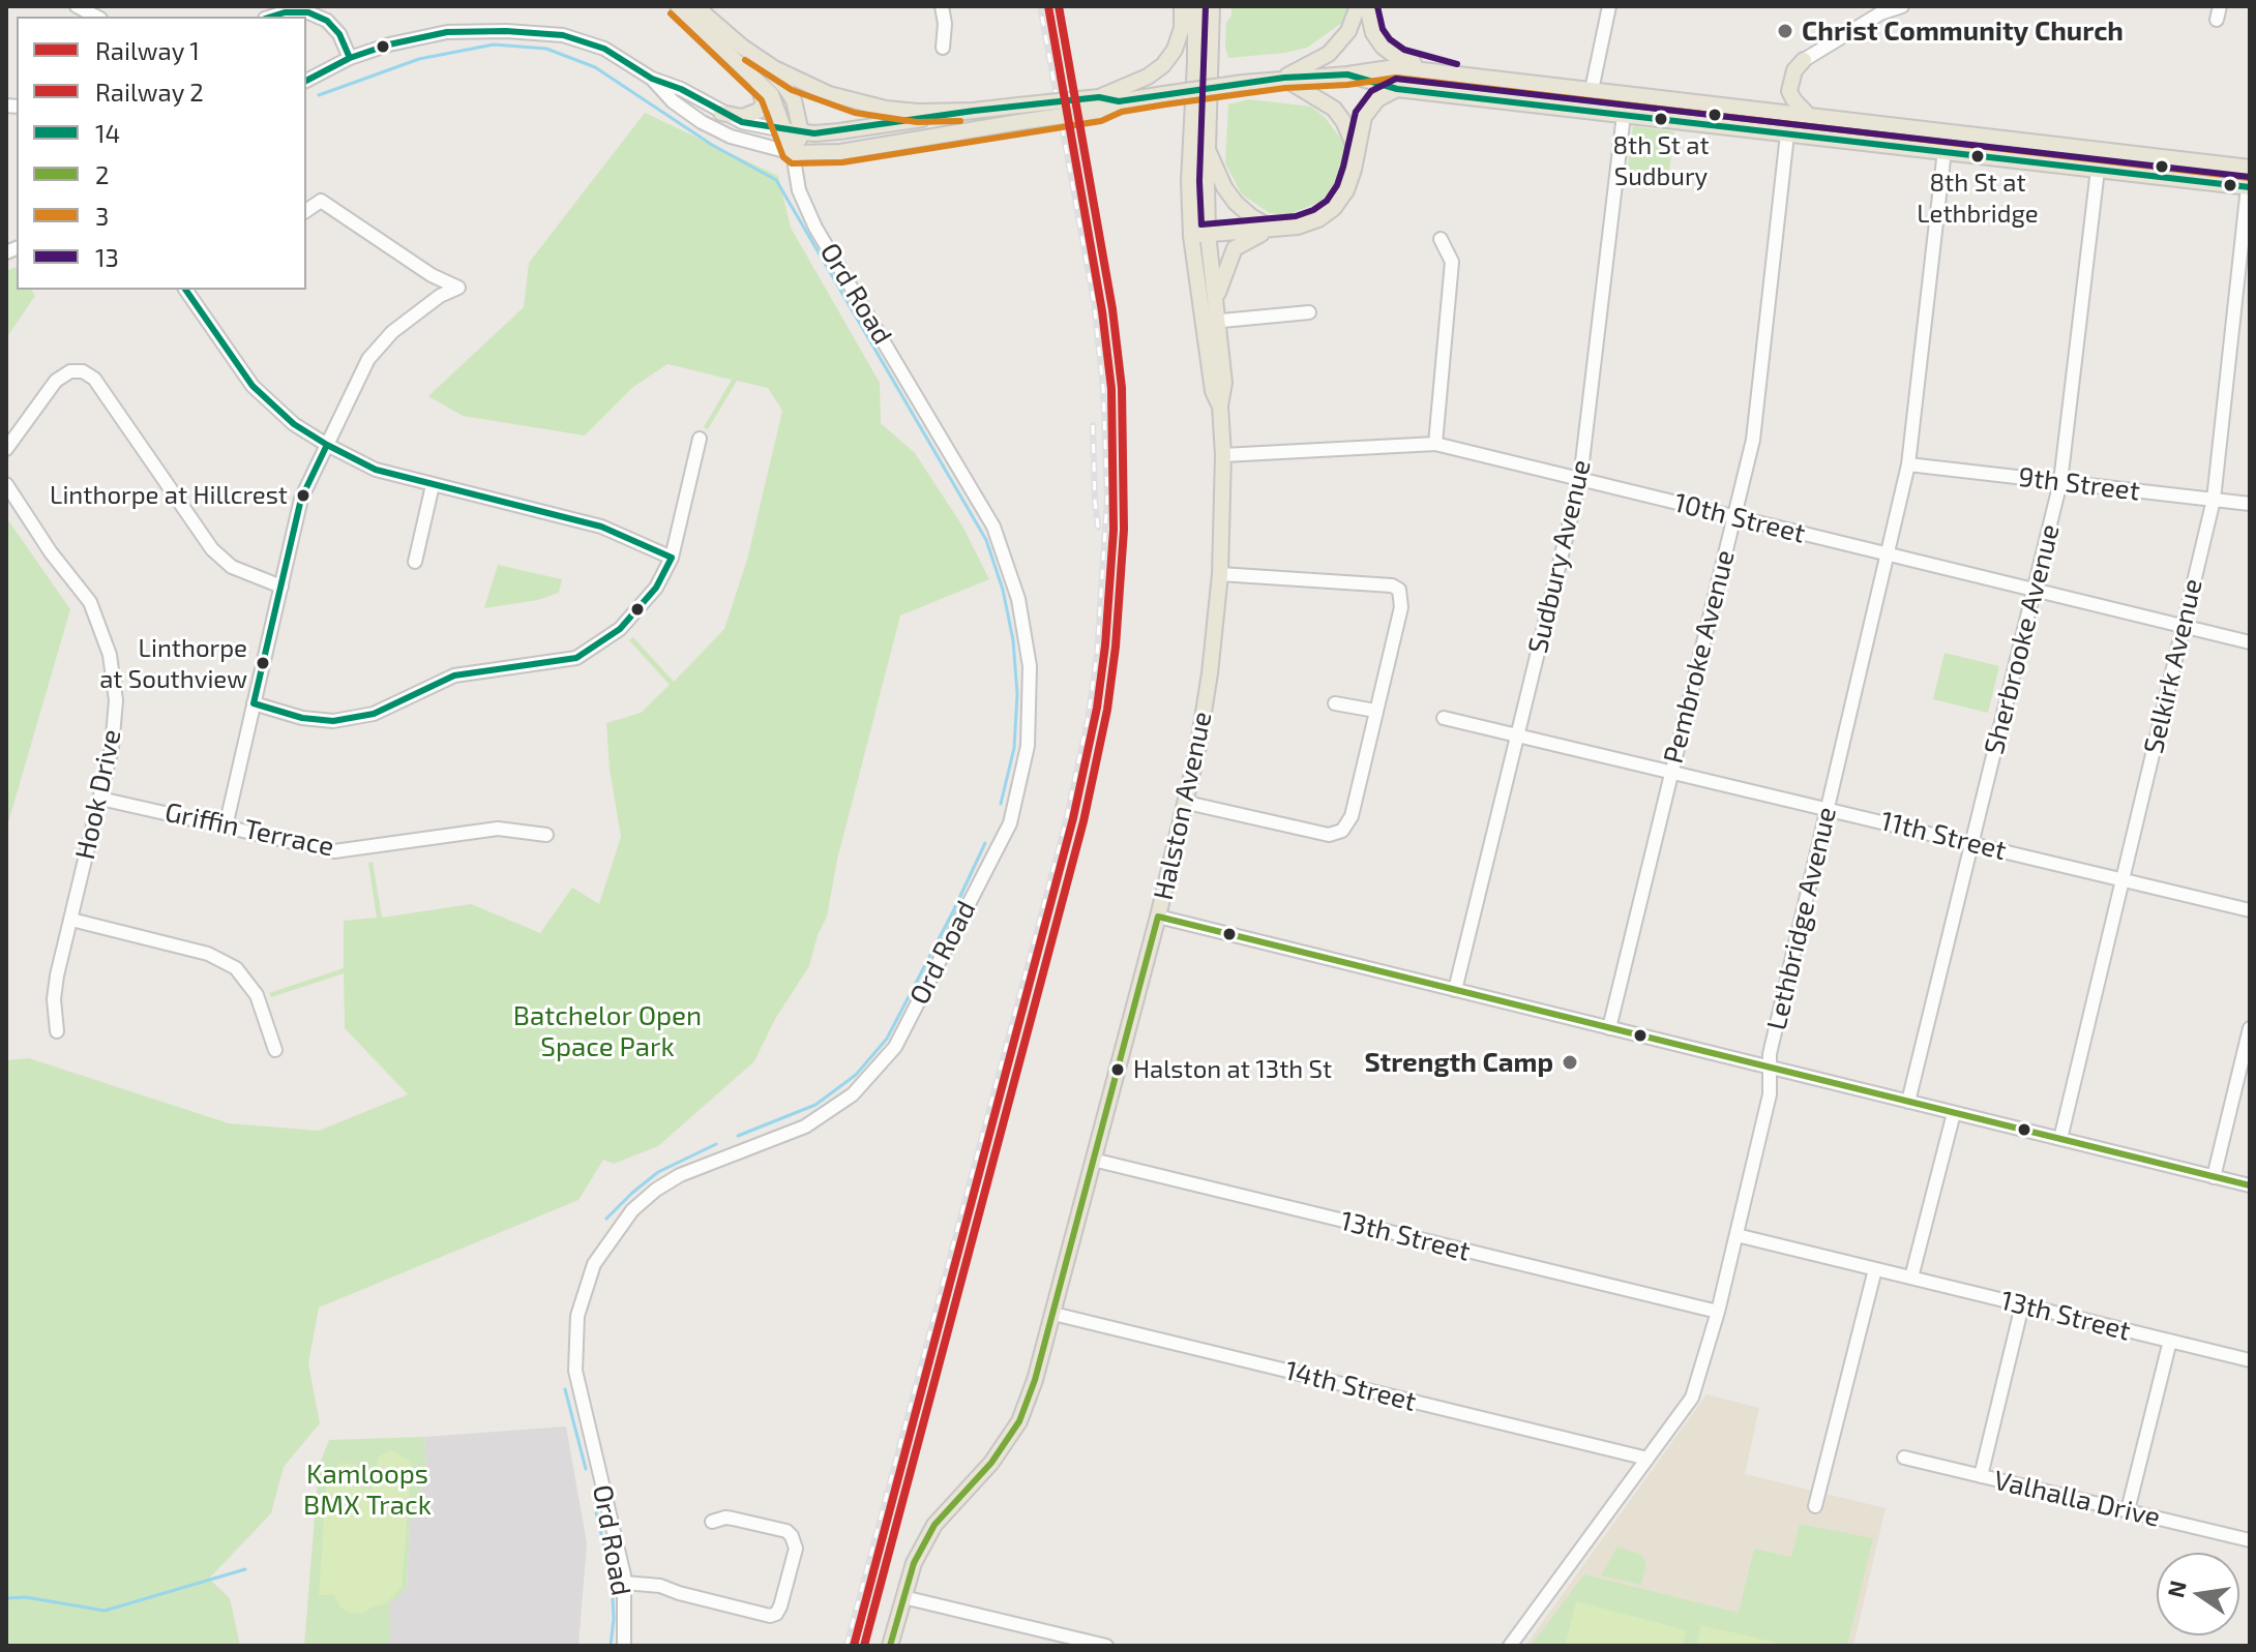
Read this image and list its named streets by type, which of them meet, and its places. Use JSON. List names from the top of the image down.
{
  "streets": {
    "main road": ["Halston Avenue"],
    "street": [
      "Ord Road",
      "9th Street",
      "10th Street",
      "Sudbury Avenue",
      "Sherbrooke Avenue",
      "Pembroke Avenue",
      "Selkirk Avenue",
      "Hook Drive",
      "Griffin Terrace",
      "11th Street",
      "Lethbridge Avenue",
      "13th Street",
      "14th Street",
      "Valhalla Drive"
    ]
  },
  "crossings": [
    ["9th Street", "Sherbrooke Avenue"],
    ["9th Street", "Selkirk Avenue"],
    ["9th Street", "Lethbridge Avenue"],
    ["10th Street", "Sudbury Avenue"],
    ["10th Street", "Sherbrooke Avenue"],
    ["10th Street", "Pembroke Avenue"],
    ["10th Street", "Selkirk Avenue"],
    ["10th Street", "Halston Avenue"],
    ["10th Street", "Lethbridge Avenue"],
    ["Sudbury Avenue", "11th Street"],
    ["Sherbrooke Avenue", "11th Street"],
    ["Pembroke Avenue", "11th Street"],
    ["Selkirk Avenue", "11th Street"],
    ["Hook Drive", "Griffin Terrace"],
    ["Halston Avenue", "13th Street"],
    ["Halston Avenue", "14th Street"],
    ["11th Street", "Lethbridge Avenue"],
    ["Lethbridge Avenue", "13th Street"],
    ["Lethbridge Avenue", "14th Street"]
  ],
  "parks": ["Batchelor Open Space Park", "Kamloops BMX Track"],
  "places": [
    "Christ Community Church",
    "8th St at Sudbury",
    "8th St at Lethbridge",
    "Linthorpe at Hillcrest",
    "Linthorpe at Southview",
    "Strength Camp",
    "Halston at 13th St"
  ],
  "lines": [
    "rail line 1",
    "rail line 2",
    "transit line 13",
    "transit line 14",
    "transit line 3",
    "transit line 2"
  ],
  "legend": [
    "Railway 1",
    "Railway 2",
    "14",
    "2",
    "3",
    "13"
  ],
  "north": "left"
}
